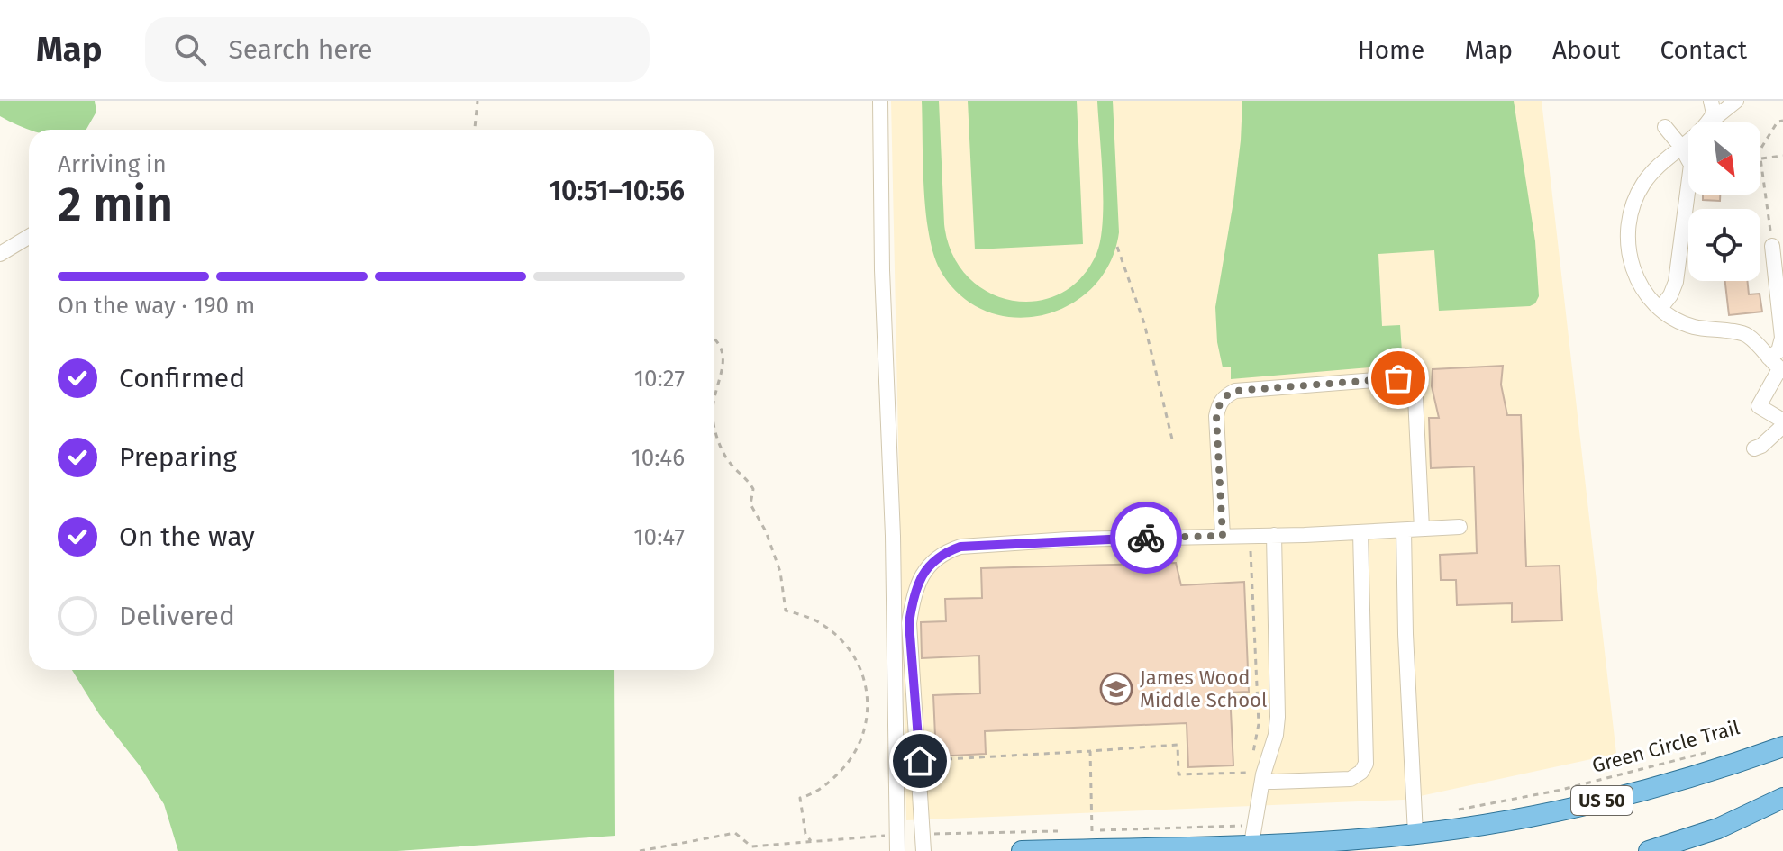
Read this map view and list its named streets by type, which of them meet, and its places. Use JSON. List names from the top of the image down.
{
  "streets": {
    "main road": ["US 50"],
    "path": ["Green Circle Trail"]
  },
  "places": {
    "school or university": ["James Wood Middle School"]
  },
  "north": "bottom right",
  "page": {
    "header": "Map",
    "search": "Search here",
    "nav": [
      "Home",
      "Map",
      "About",
      "Contact"
    ],
    "heading": ["2 min", "Arriving in", "10:51–10:56"],
    "bar": "On the way · 190 m",
    "list": [
      ["Confirmed", "10:27"],
      ["Preparing", "10:46"],
      ["On the way", "10:47"],
      "Delivered"
    ]
  }
}
